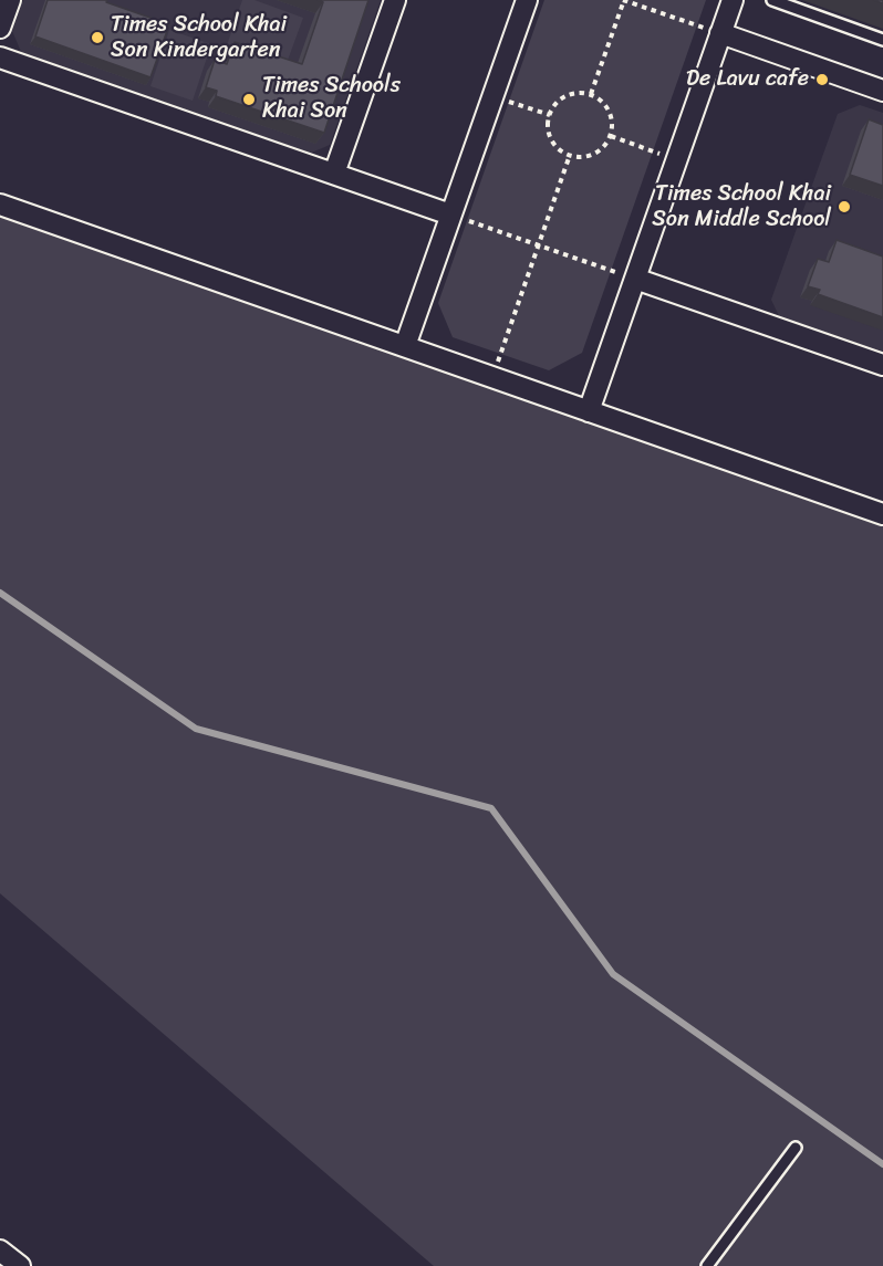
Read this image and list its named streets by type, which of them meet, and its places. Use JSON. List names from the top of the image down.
{
  "places": [
    "Times School Khai Son Kindergarten",
    "De Lavu cafe",
    "Times Schools Khai Son",
    "Times School Khai Son Middle School"
  ]
}
